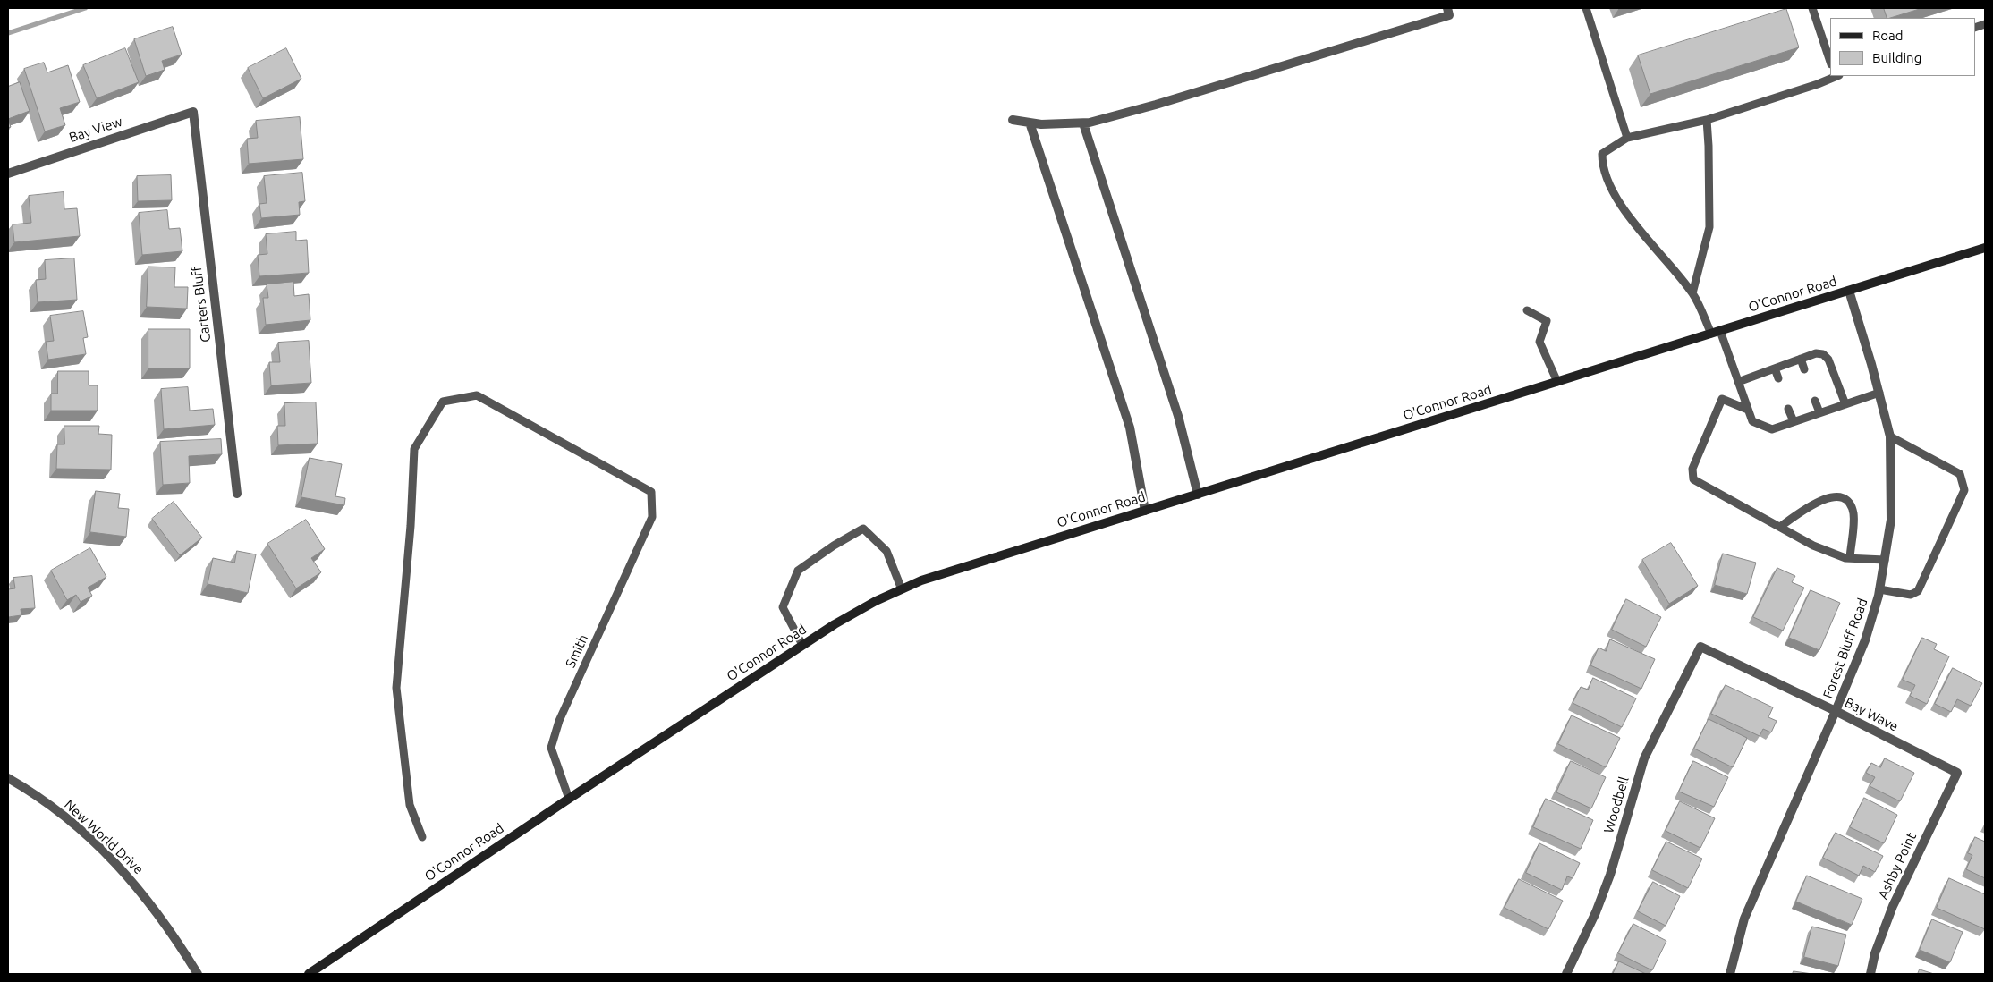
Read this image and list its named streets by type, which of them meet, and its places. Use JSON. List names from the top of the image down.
{
  "streets": {
    "main road": ["O'Connor Road"],
    "street": [
      "Bay View",
      "Carters Bluff",
      "Forest Bluff Road",
      "Bay Wave",
      "Woodbell",
      "New World Drive",
      "Ashby Point"
    ],
    "lane": ["Smith"]
  },
  "crossings": [
    ["Bay View", "Carters Bluff"],
    ["O'Connor Road", "Forest Bluff Road"],
    ["O'Connor Road", "Smith"],
    ["Forest Bluff Road", "Bay Wave"],
    ["Bay Wave", "Woodbell"],
    ["Bay Wave", "Ashby Point"]
  ],
  "legend": ["Road", "Building"]
}
